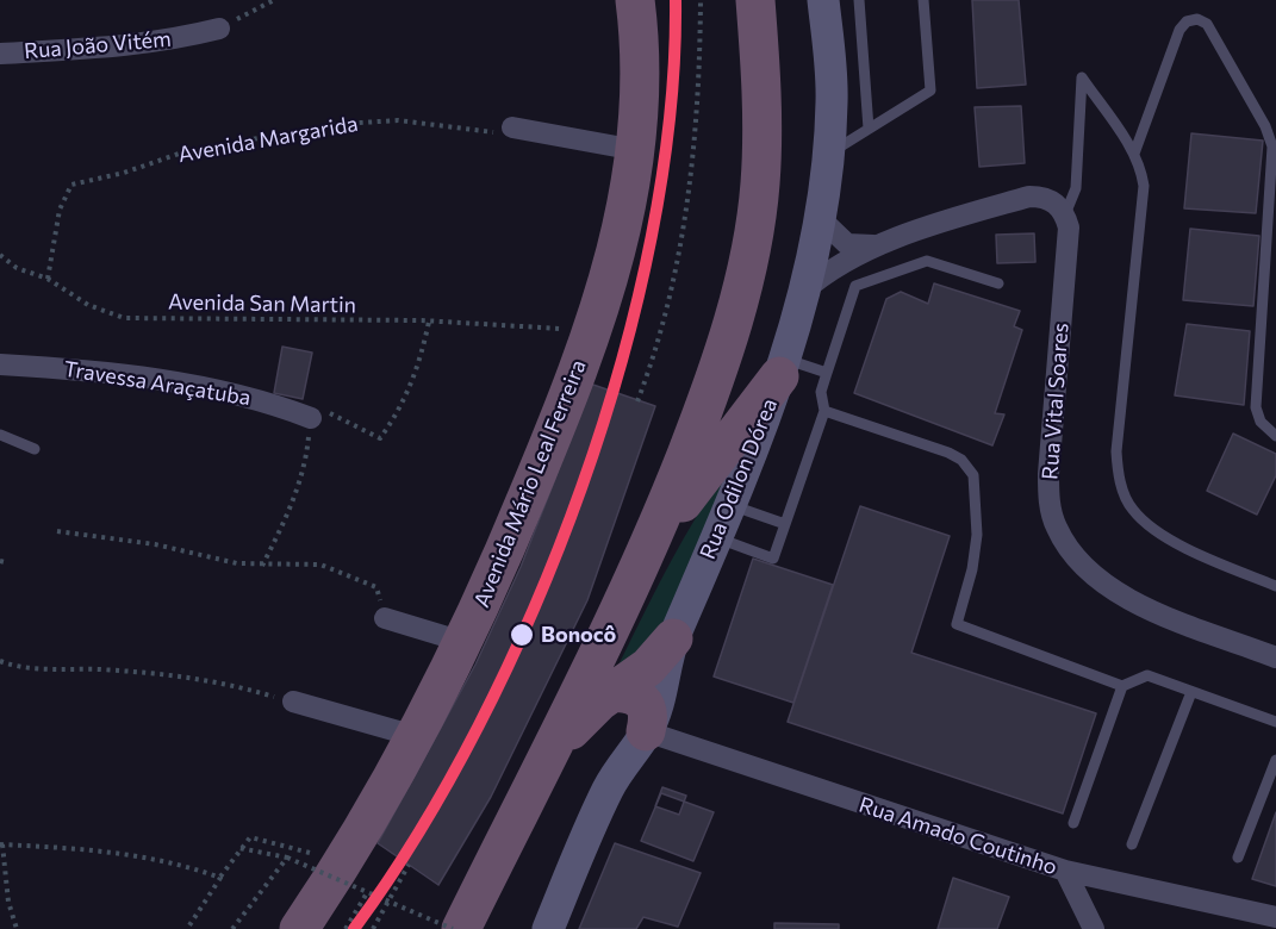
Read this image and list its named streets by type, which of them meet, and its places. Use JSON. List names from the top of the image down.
{
  "streets": {
    "highway": ["Avenida Mário Leal Ferreira"],
    "street": [
      "Rua João Vitém",
      "Travessa Araçatuba",
      "Rua Vital Soares",
      "Rua Odilon Dórea",
      "Rua Amado Coutinho"
    ],
    "path": ["Avenida Margarida", "Avenida San Martin"]
  },
  "crossings": [
    ["Avenida Margarida", "Avenida San Martin"],
    ["Rua Odilon Dórea", "Rua Amado Coutinho"]
  ],
  "places": ["Bonocô"]
}
